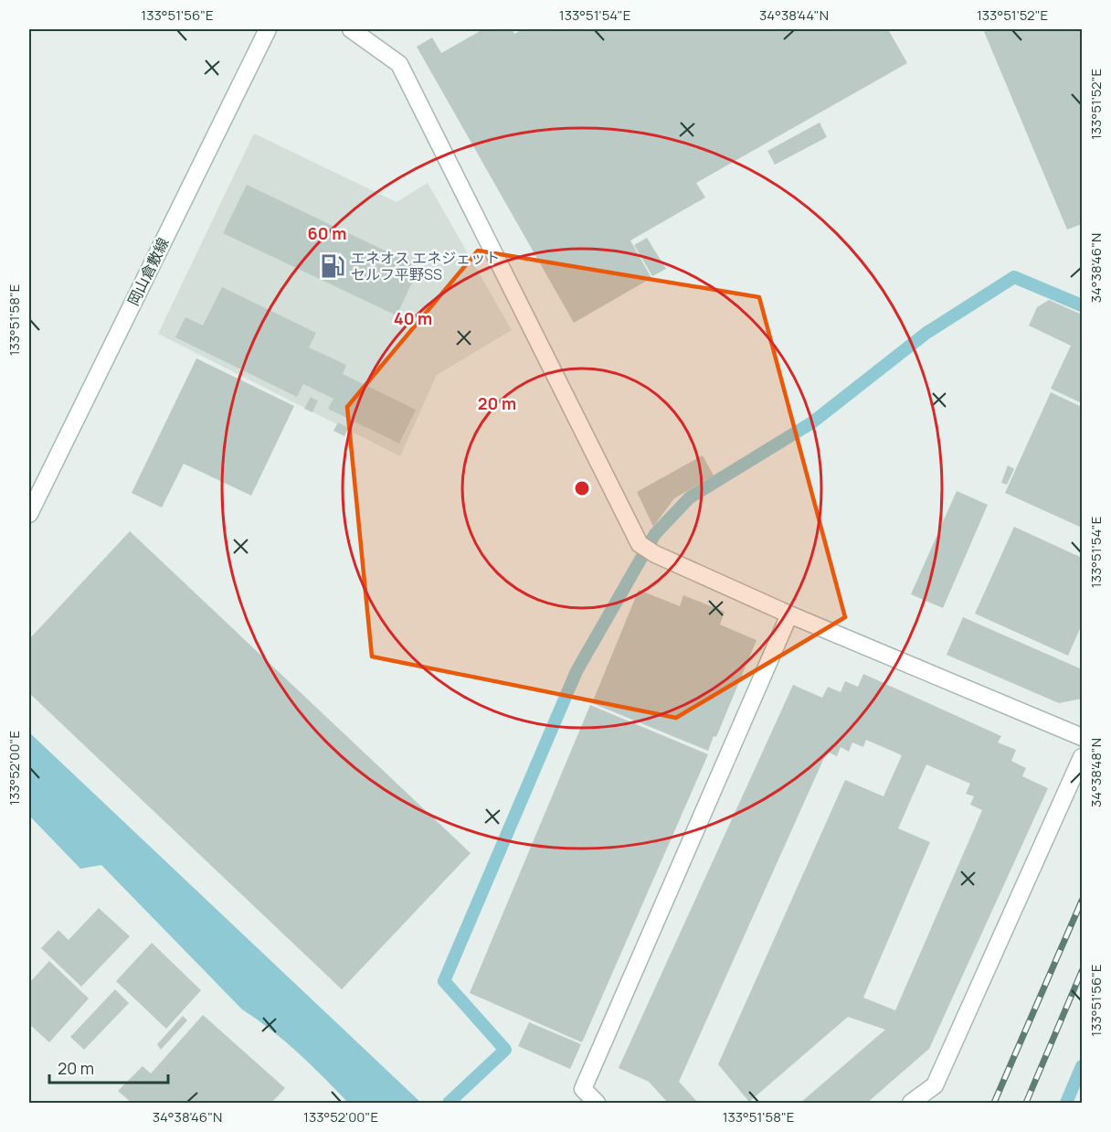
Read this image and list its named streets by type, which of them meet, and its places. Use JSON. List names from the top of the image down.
{
  "streets": {
    "street": ["岡山倉敷線"]
  },
  "places": {
    "fuel station": ["エネオス エネジェット セルフ平野SS"]
  },
  "scale_bar": "20 m",
  "coordinates": [
    "133°51'56\"E",
    "133°51'54\"E",
    "34°38'44\"N",
    "133°51'52\"E",
    "34°38'46\"N",
    "133°51'58\"E",
    "133°52'00\"E",
    "34°38'48\"N"
  ],
  "rings": ["60 m", "40 m", "20 m"]
}
